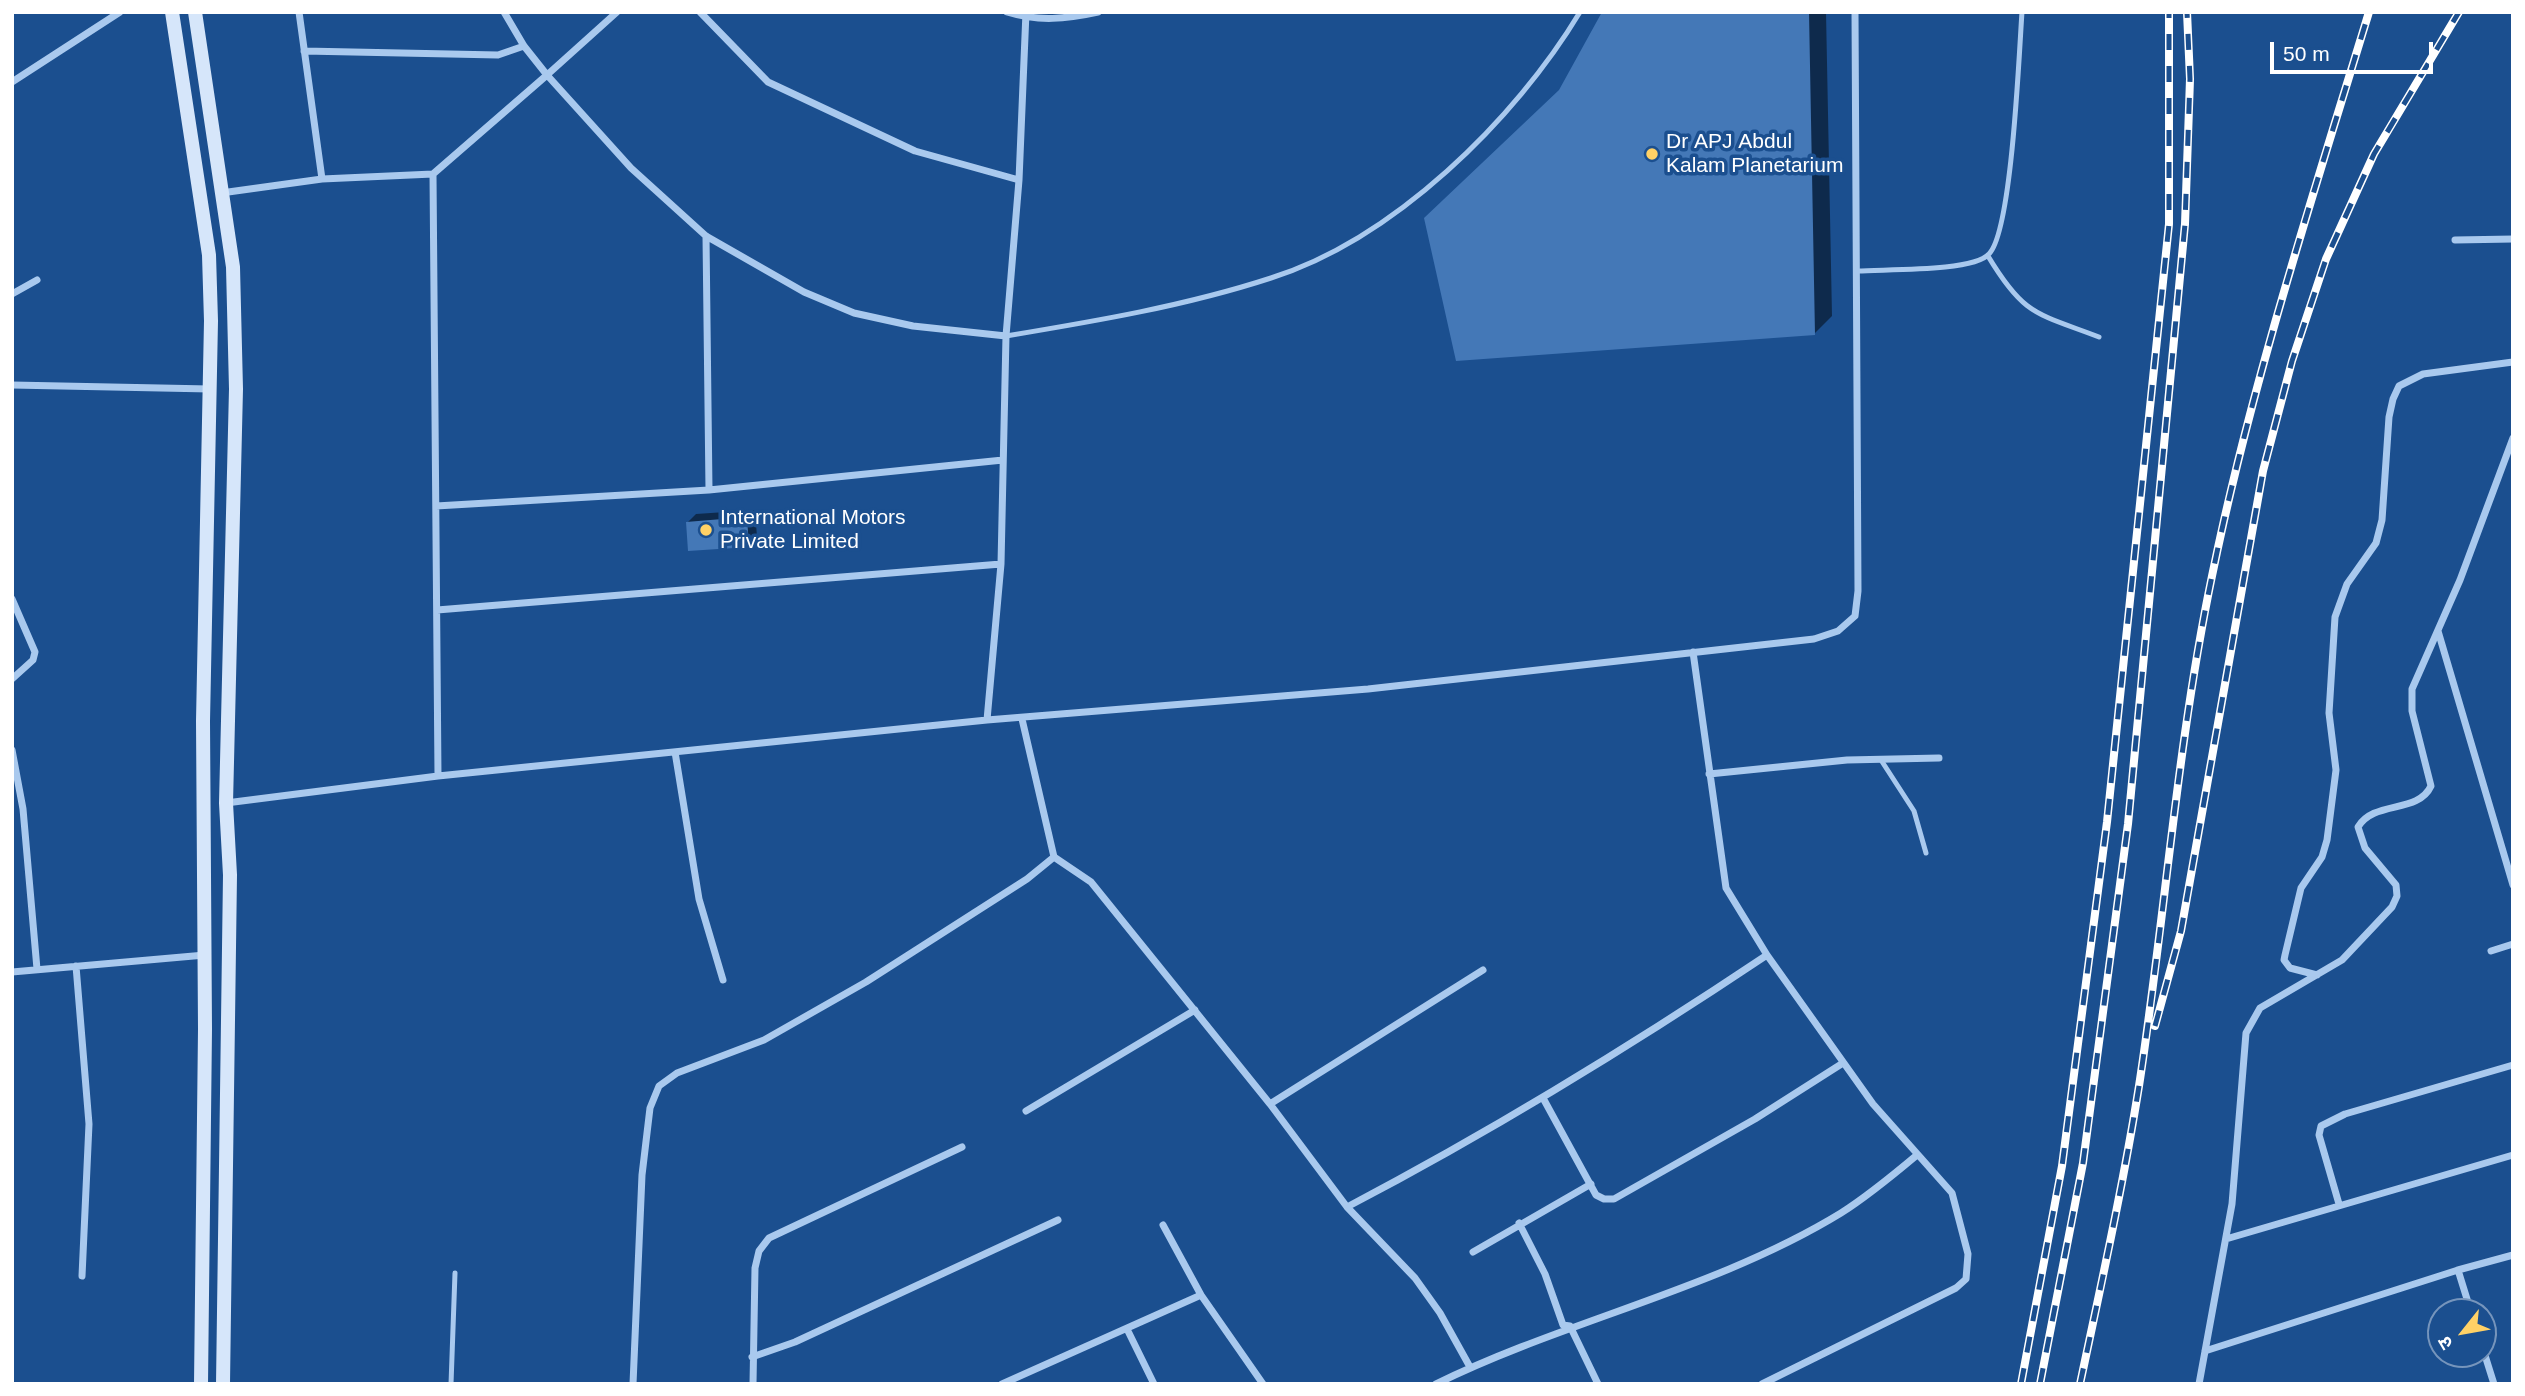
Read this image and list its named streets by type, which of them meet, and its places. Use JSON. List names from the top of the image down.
{
  "places": ["Dr APJ Abdul Kalam Planetarium", "International Motors Private Limited"],
  "scale_bar": "50 m",
  "north": "bottom left"
}
